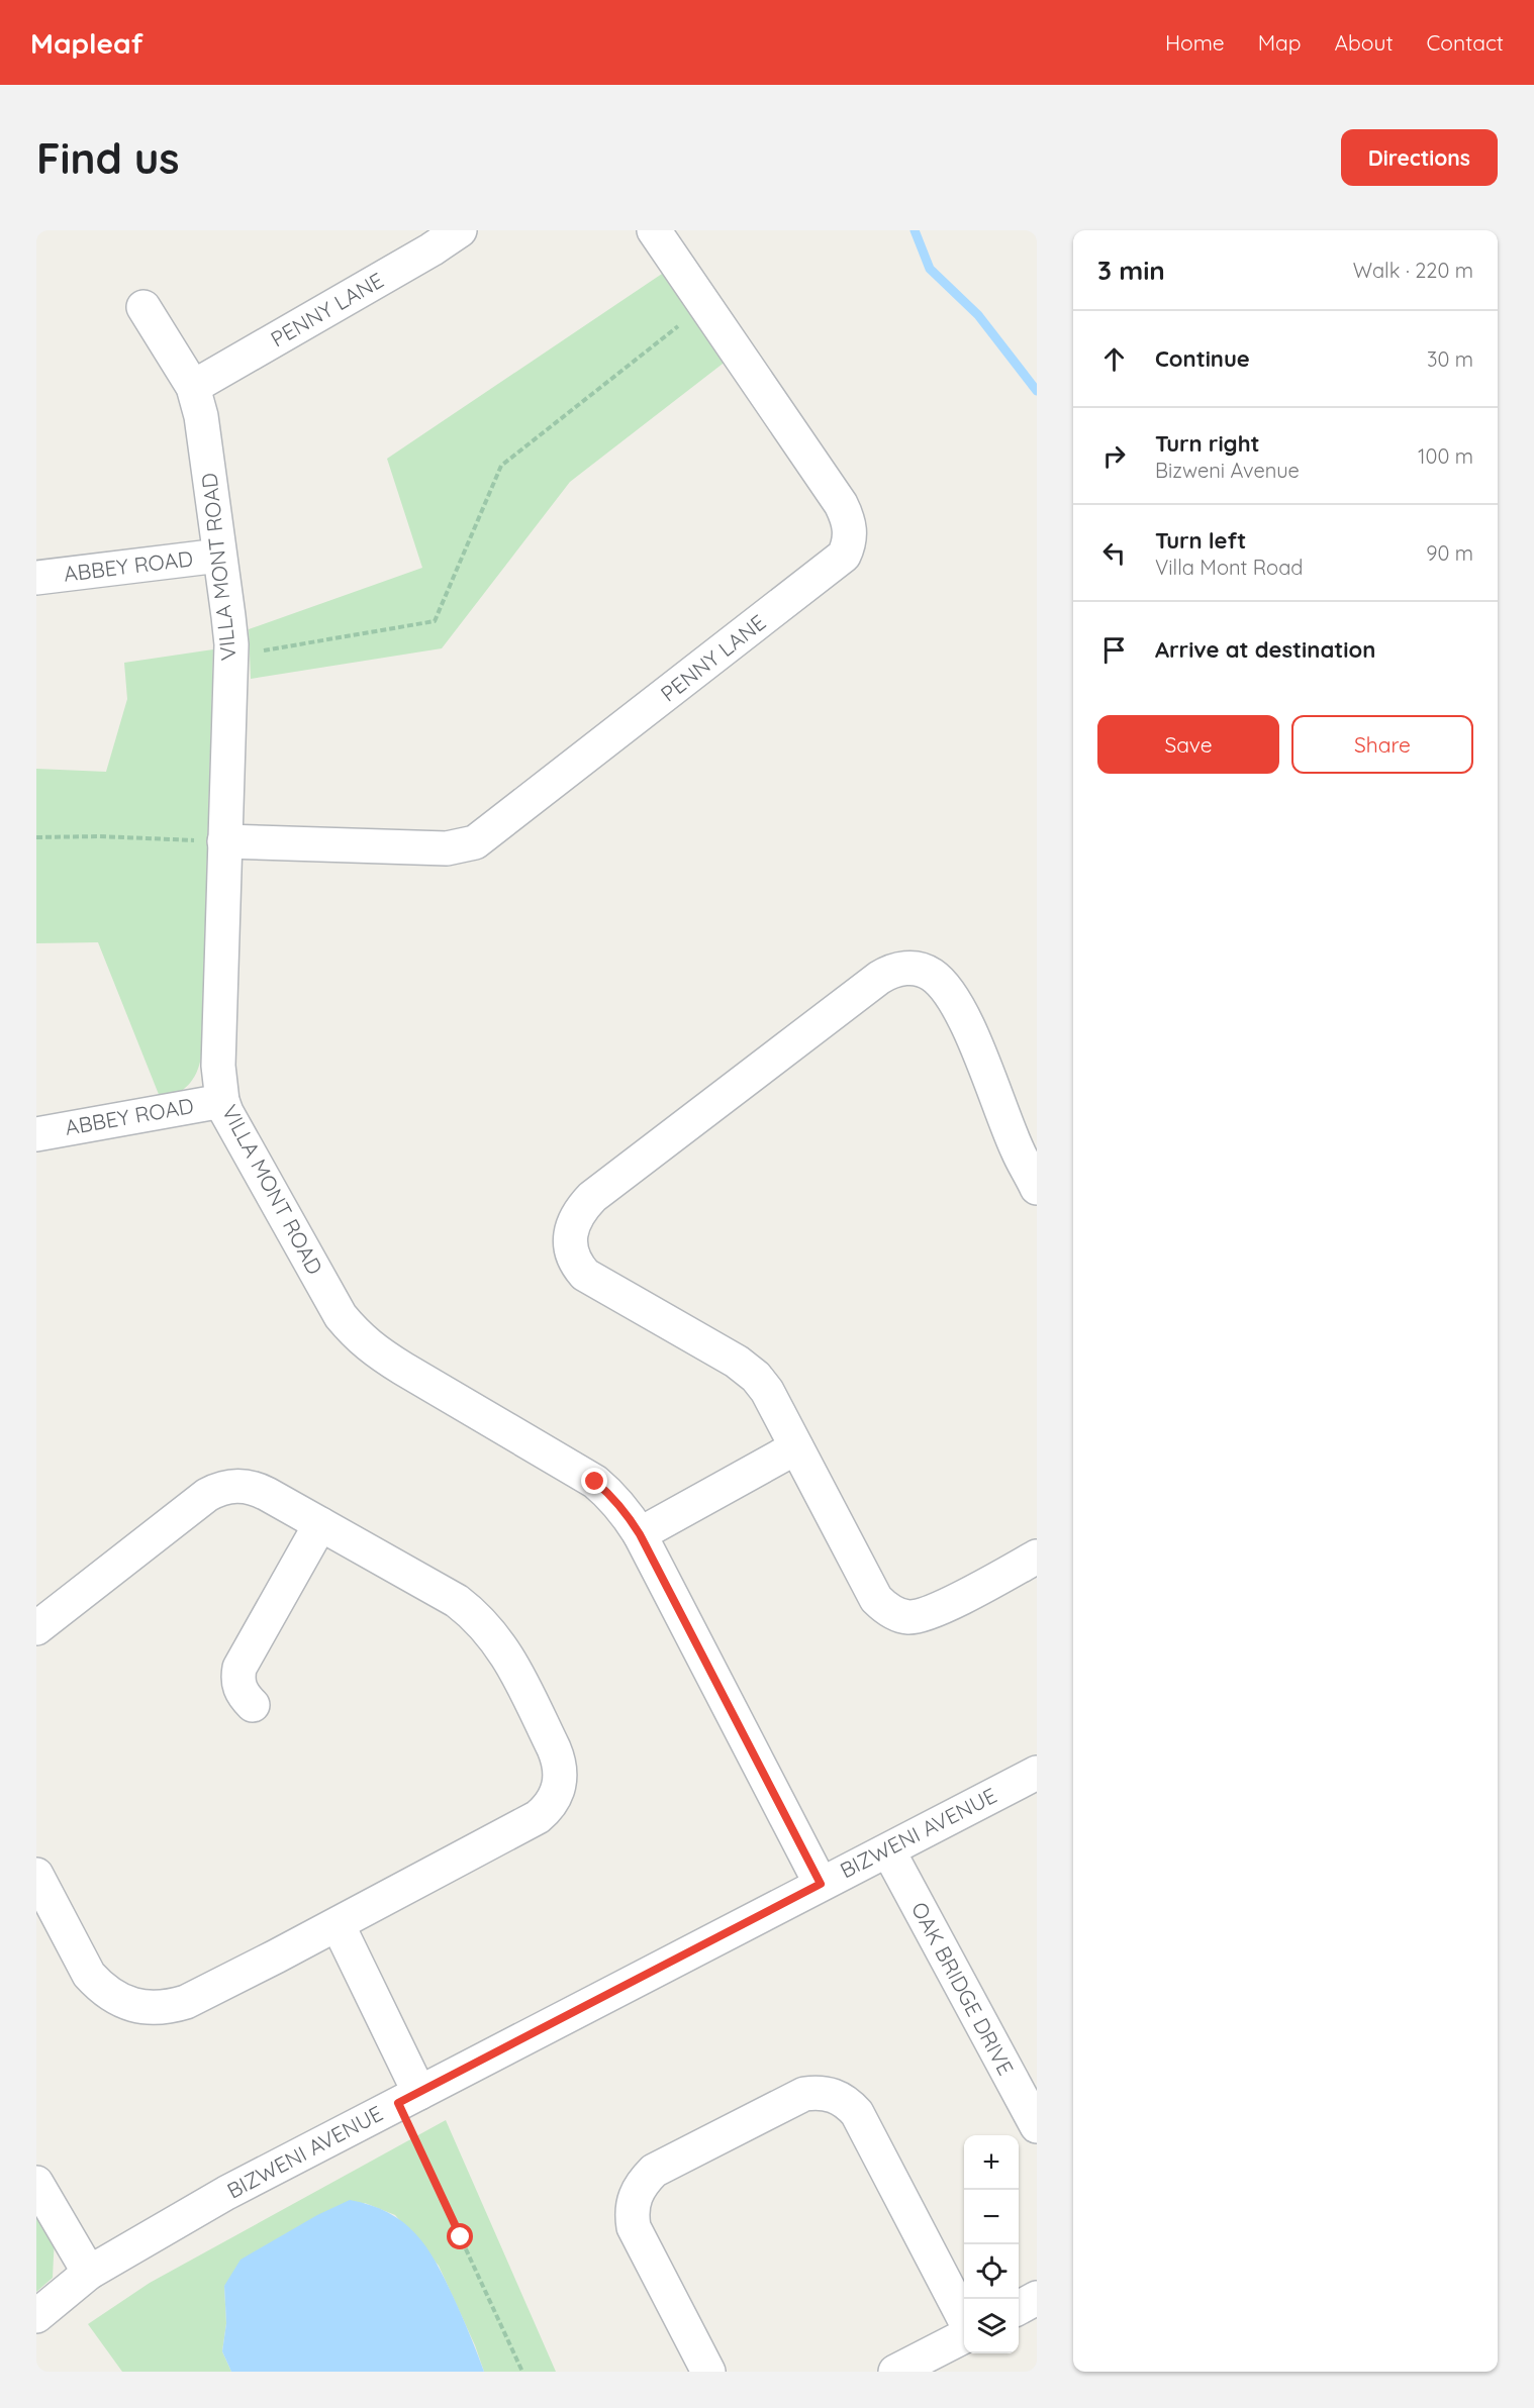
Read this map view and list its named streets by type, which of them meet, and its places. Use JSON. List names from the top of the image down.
{
  "streets": {
    "street": [
      "PENNY LANE",
      "ABBEY ROAD",
      "VILLA MONT ROAD",
      "BIZWENI AVENUE",
      "OAK BRIDGE DRIVE"
    ]
  },
  "crossings": [
    ["PENNY LANE", "VILLA MONT ROAD"],
    ["ABBEY ROAD", "VILLA MONT ROAD"],
    ["VILLA MONT ROAD", "BIZWENI AVENUE"],
    ["BIZWENI AVENUE", "OAK BRIDGE DRIVE"]
  ],
  "page": {
    "header": "Mapleaf",
    "nav": [
      "Home",
      "Map",
      "About",
      "Contact"
    ],
    "buttons": [
      "Directions",
      ["Save", "Share"]
    ],
    "title": "Find us",
    "heading": ["3 min", "Walk · 220 m"],
    "list": [
      ["Continue", "30 m"],
      ["Turn right", "Bizweni Avenue", "100 m"],
      ["Turn left", "Villa Mont Road", "90 m"],
      "Arrive at destination"
    ],
    "map_buttons": ["+", "−"]
  }
}
